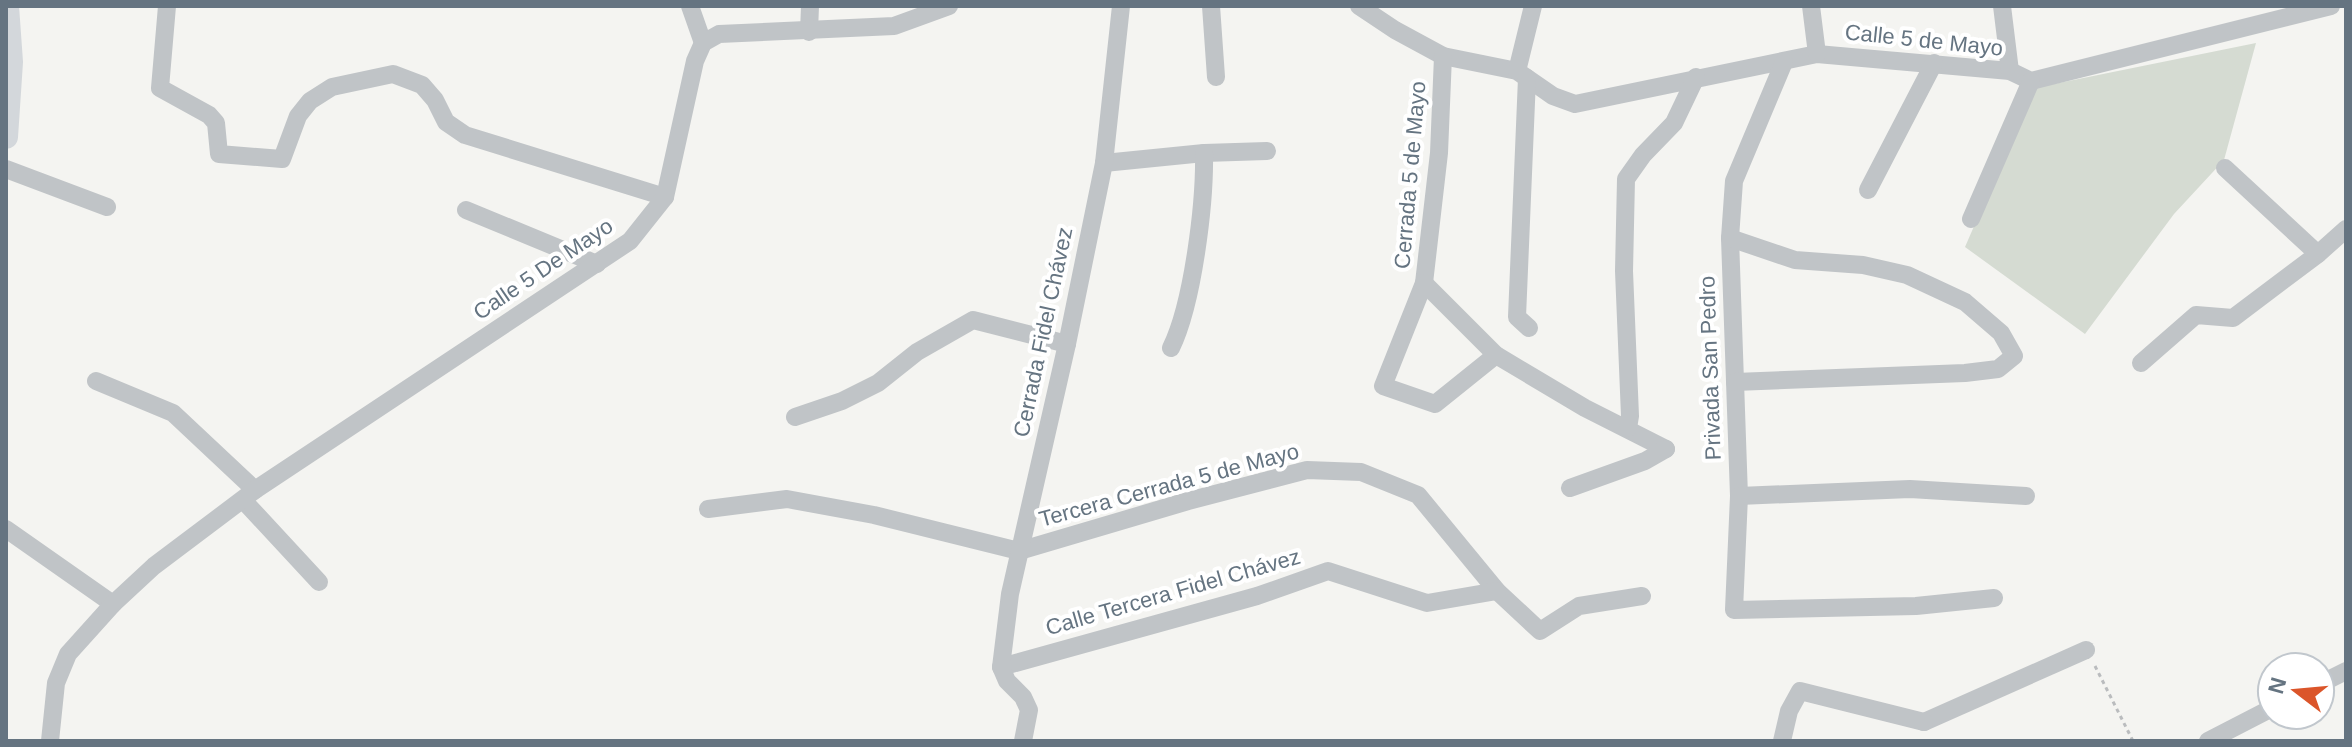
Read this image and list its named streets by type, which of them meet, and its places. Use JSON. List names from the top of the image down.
{
  "streets": {
    "street": [
      "Calle 5 de Mayo",
      "Cerrada 5 de Mayo",
      "Calle 5 De Mayo",
      "Cerrada Fidel Chávez",
      "Privada San Pedro",
      "Tercera Cerrada 5 de Mayo",
      "Calle Tercera Fidel Chávez"
    ]
  },
  "crossings": [
    ["Calle 5 de Mayo", "Cerrada 5 de Mayo"],
    ["Calle 5 de Mayo", "Privada San Pedro"],
    ["Cerrada Fidel Chávez", "Tercera Cerrada 5 de Mayo"],
    ["Cerrada Fidel Chávez", "Calle Tercera Fidel Chávez"],
    ["Tercera Cerrada 5 de Mayo", "Calle Tercera Fidel Chávez"]
  ],
  "north": "left"
}
